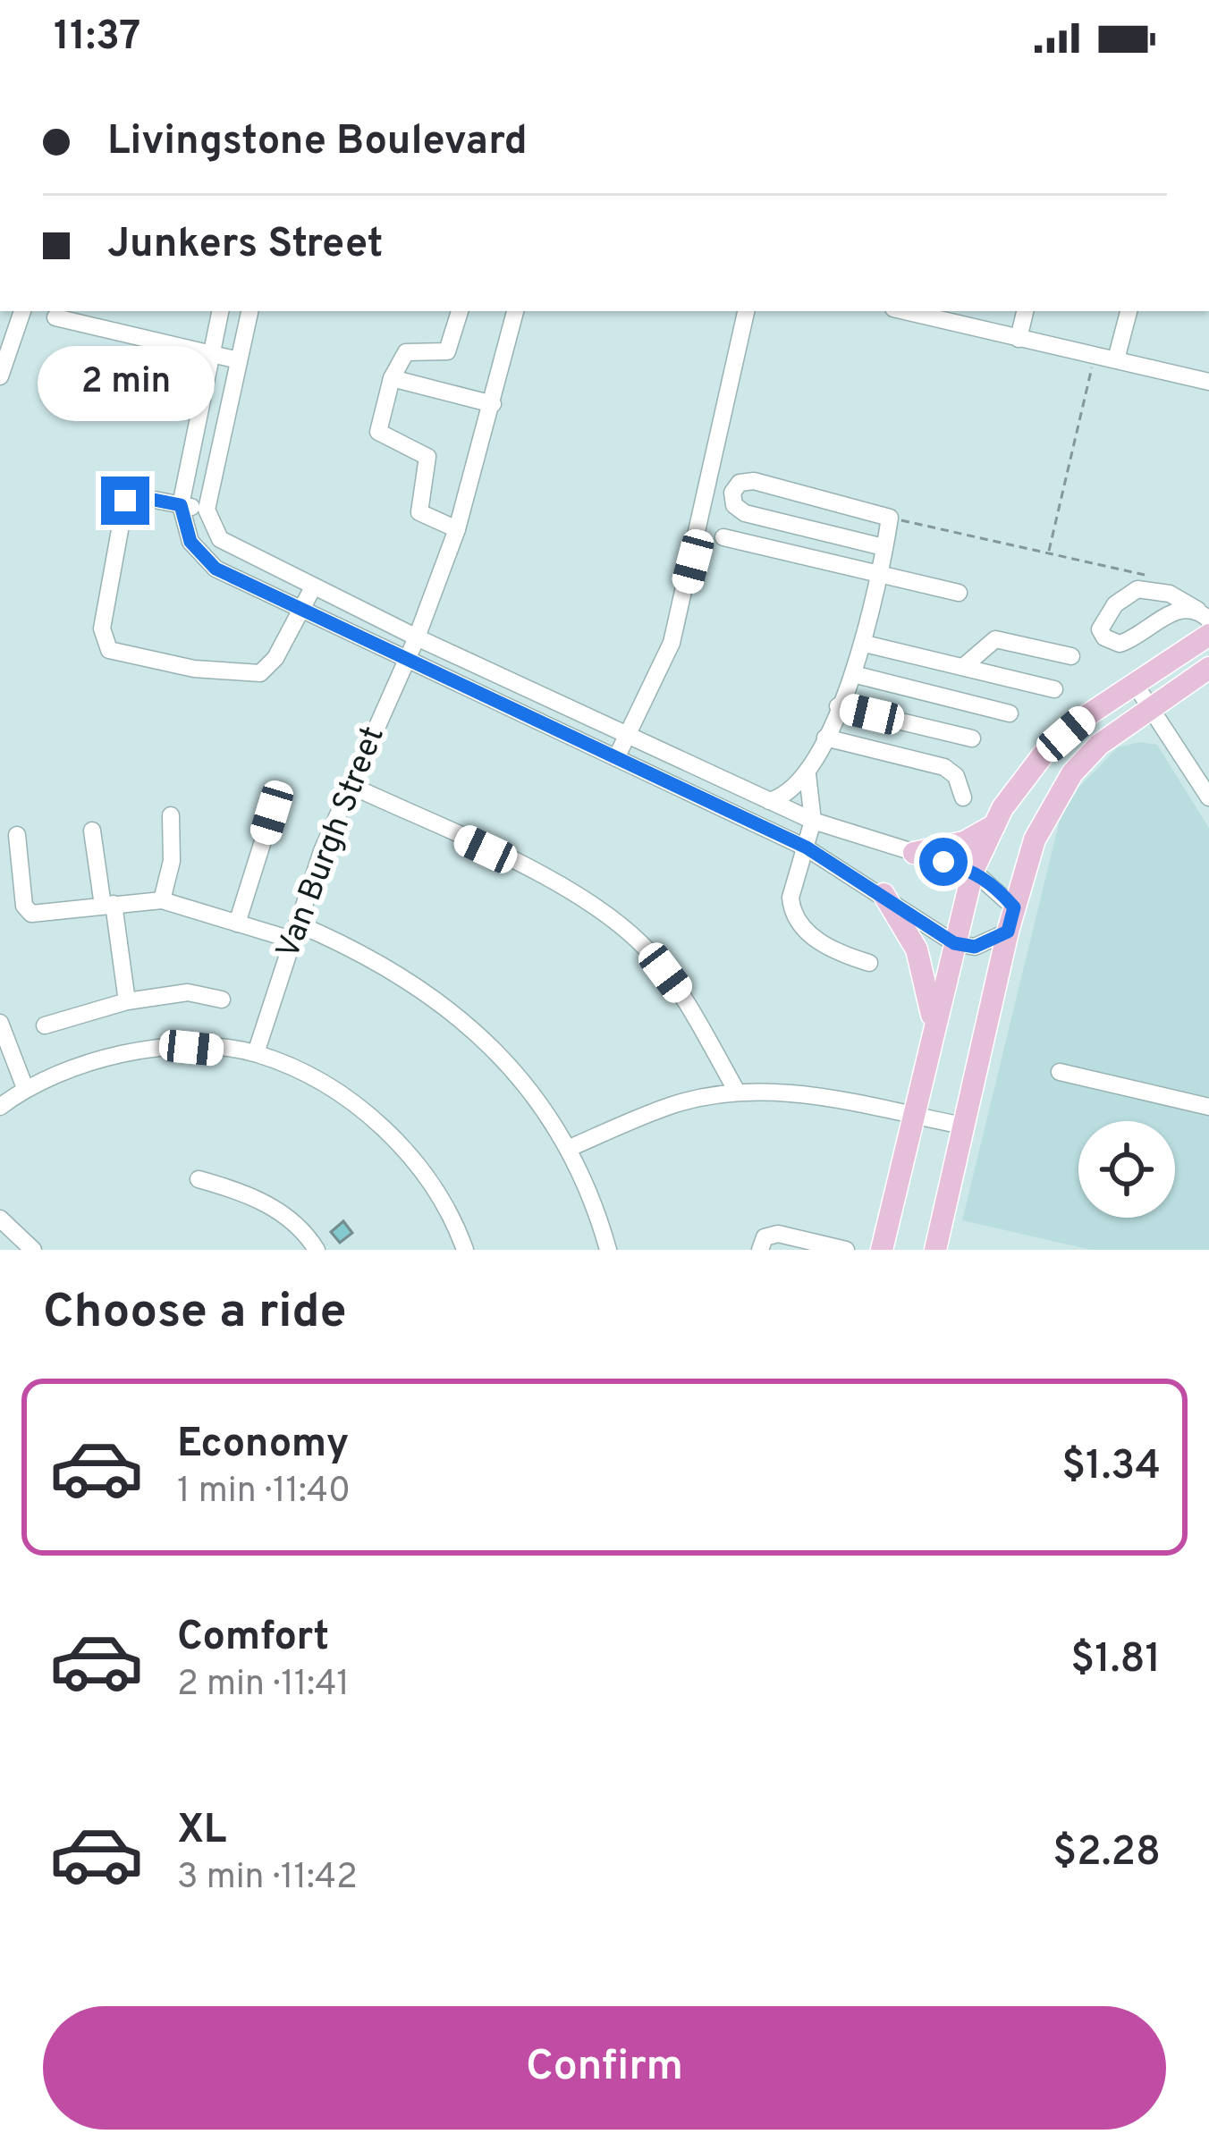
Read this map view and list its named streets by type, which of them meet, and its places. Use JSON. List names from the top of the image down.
{
  "streets": {
    "street": ["Van Burgh Street"]
  },
  "page": {
    "status": "11:37",
    "banner": ["Livingstone Boulevard", "Junkers Street"],
    "bubble": "2 min",
    "heading": "Choose a ride",
    "list": [
      {
        "name": "Economy",
        "note": "1 min · 11:40",
        "value": "$1.34"
      },
      {
        "name": "Comfort",
        "note": "2 min · 11:41",
        "value": "$1.81"
      },
      {
        "name": "XL",
        "note": "3 min · 11:42",
        "value": "$2.28"
      }
    ],
    "buttons": "Confirm"
  }
}
